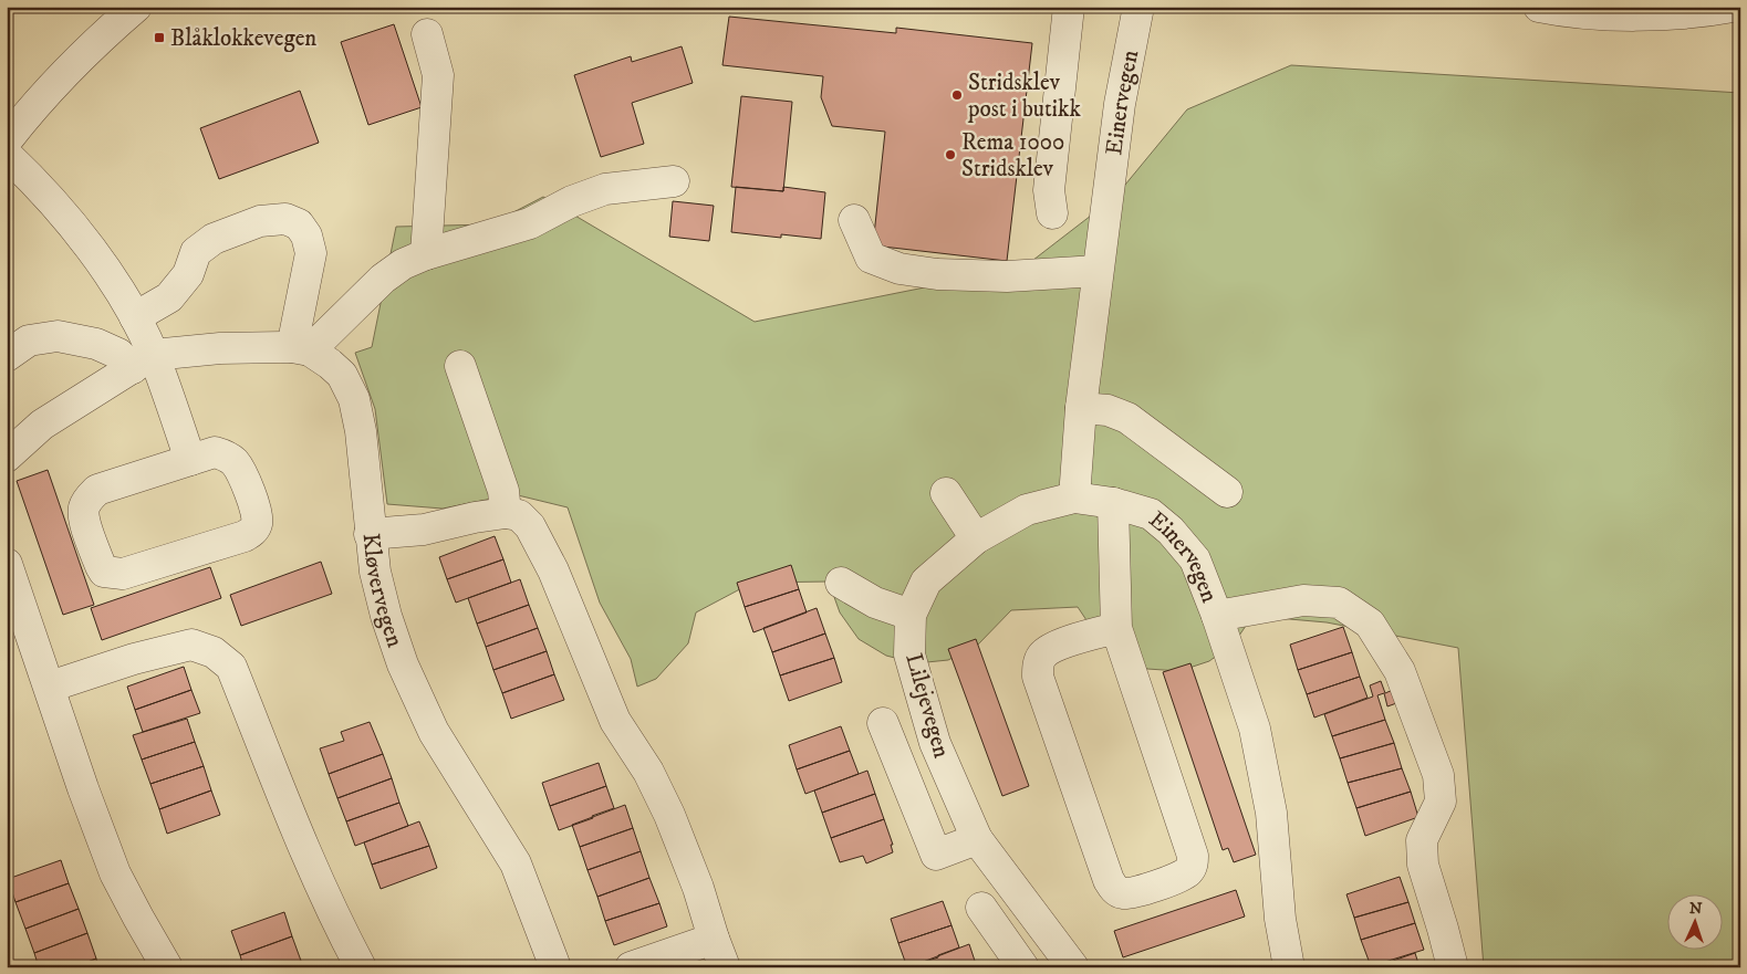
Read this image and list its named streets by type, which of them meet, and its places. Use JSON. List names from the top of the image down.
{
  "streets": {
    "street": ["Einervegen", "Kløvervegen", "Lilejevegen"]
  },
  "crossings": [
    ["Einervegen", "Lilejevegen"]
  ],
  "places": {
    "transit": ["Blåklokkevegen"],
    "other": ["Stridsklev post i butikk", "Rema 1000 Stridsklev"]
  },
  "north": "top"
}
